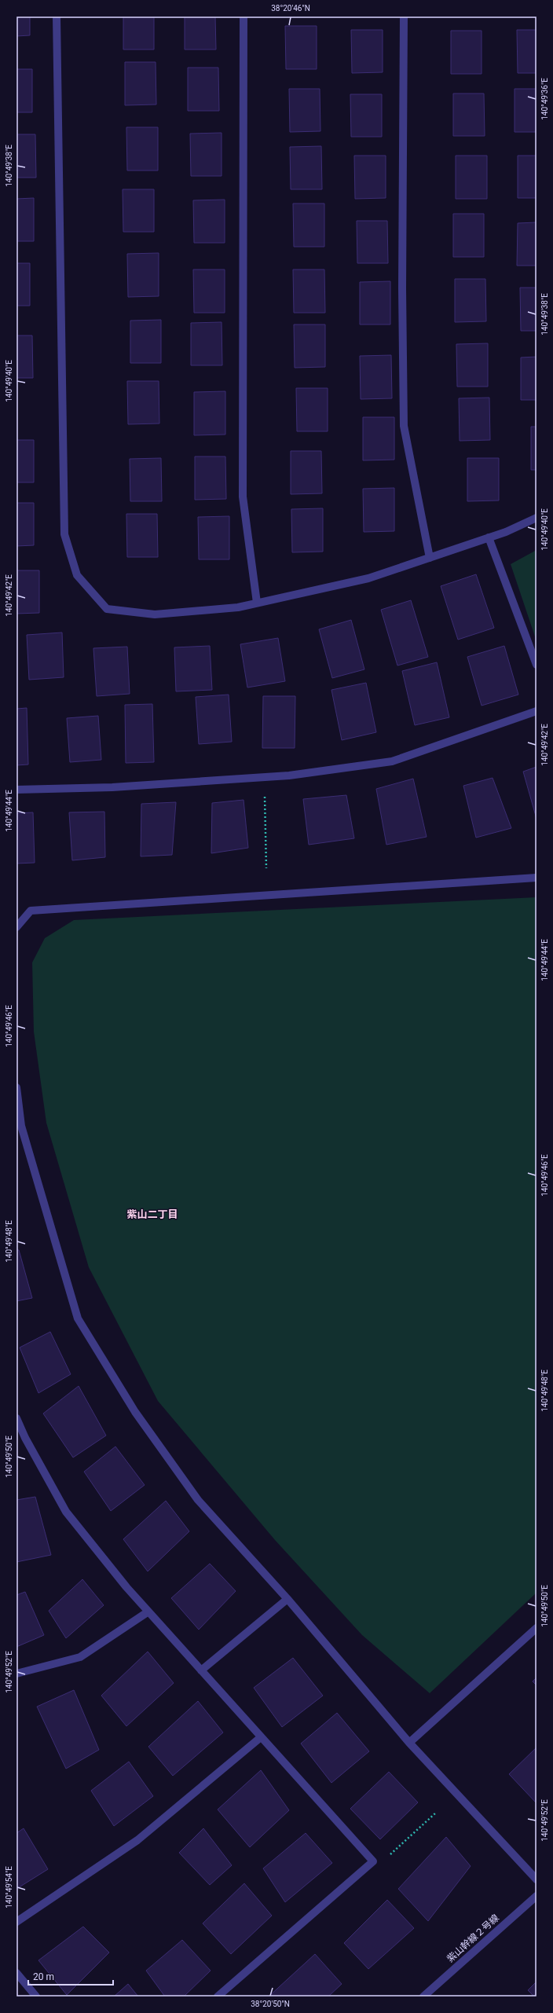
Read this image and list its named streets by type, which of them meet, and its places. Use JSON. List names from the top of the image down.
{
  "streets": {
    "street": ["紫山幹線２号線"]
  },
  "districts": ["紫山二丁目"],
  "scale_bar": "20 m",
  "coordinates": [
    "38°20'46\"N",
    "140°49'36\"E",
    "140°49'38\"E",
    "140°49'40\"E",
    "140°49'42\"E",
    "140°49'44\"E",
    "140°49'46\"E",
    "140°49'48\"E",
    "140°49'50\"E",
    "140°49'52\"E",
    "140°49'54\"E",
    "38°20'50\"N"
  ]
}
